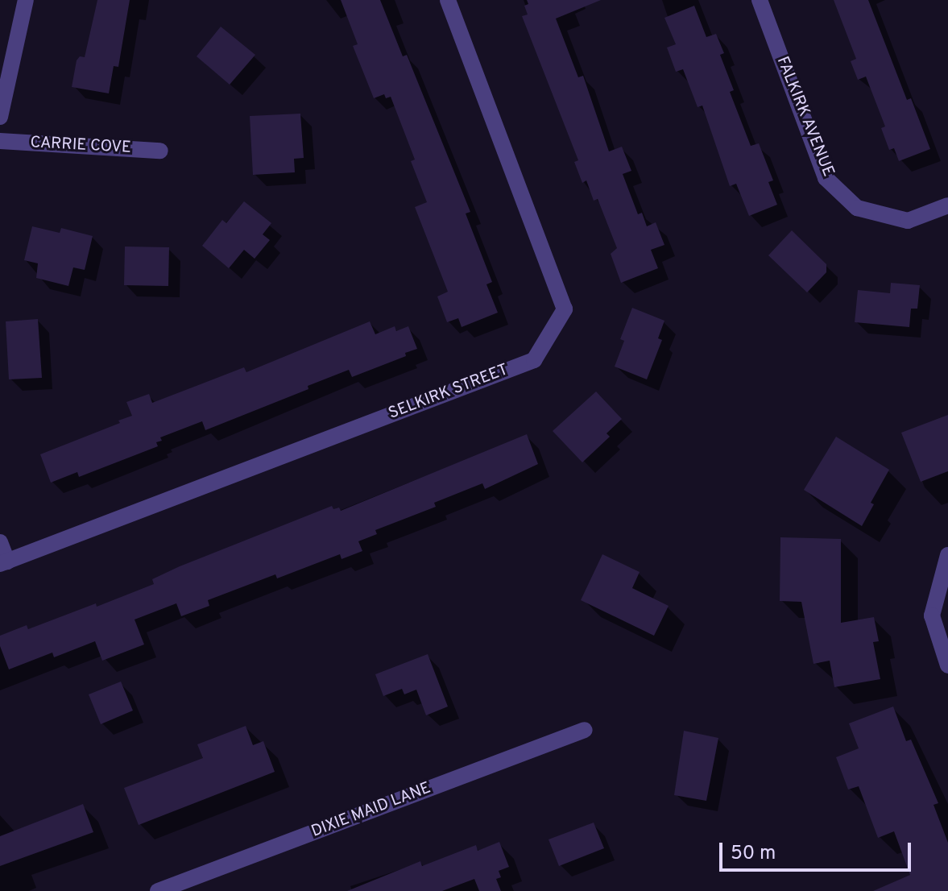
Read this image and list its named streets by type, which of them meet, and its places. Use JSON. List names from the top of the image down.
{
  "streets": {
    "street": [
      "FALKIRK AVENUE",
      "CARRIE COVE",
      "SELKIRK STREET",
      "DIXIE MAID LANE"
    ]
  },
  "scale_bar": "50 m"
}
